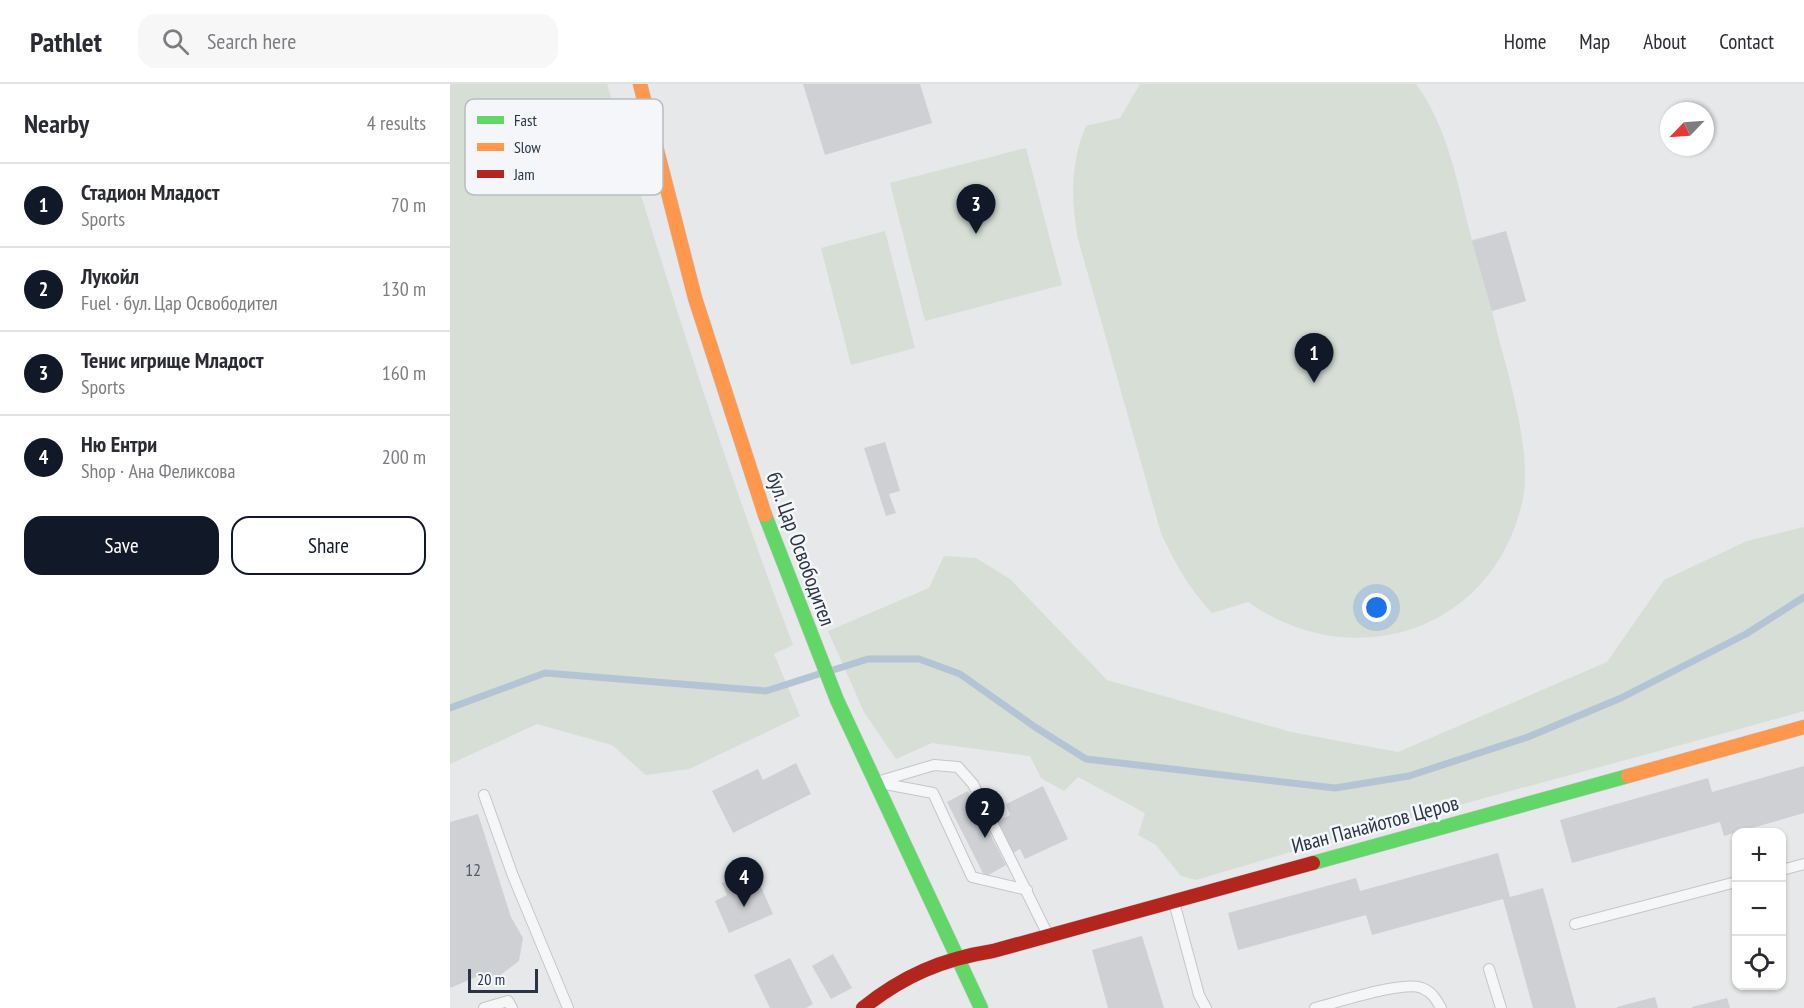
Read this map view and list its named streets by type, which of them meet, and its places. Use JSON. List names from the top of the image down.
{
  "streets": {
    "main road": ["бул. Цар Освободител", "Иван Панайотов Церов"]
  },
  "crossings": [
    ["бул. Цар Освободител", "Иван Панайотов Церов"]
  ],
  "house_numbers": ["12"],
  "legend": ["Fast", "Slow", "Jam"],
  "scale_bar": "20 m",
  "north": "bottom left",
  "page": {
    "header": "Pathlet",
    "search": "Search here",
    "nav": [
      "Home",
      "Map",
      "About",
      "Contact"
    ],
    "heading": ["Nearby", "4 results"],
    "list": [
      {
        "mark": "1",
        "name": "Стадион Младост",
        "note": "Sports",
        "value": "70 m"
      },
      {
        "mark": "2",
        "name": "Лукойл",
        "note": "Fuel · бул. Цар Освободител",
        "value": "130 m"
      },
      {
        "mark": "3",
        "name": "Тенис игрище Младост",
        "note": "Sports",
        "value": "160 m"
      },
      {
        "mark": "4",
        "name": "Ню Ентри",
        "note": "Shop · Ана Феликсова",
        "value": "200 m"
      }
    ],
    "pins": [
      "3",
      "1",
      "2",
      "4"
    ],
    "buttons": ["Save", "Share"],
    "map_buttons": ["+", "−"],
    "scale": "20 m"
  }
}
